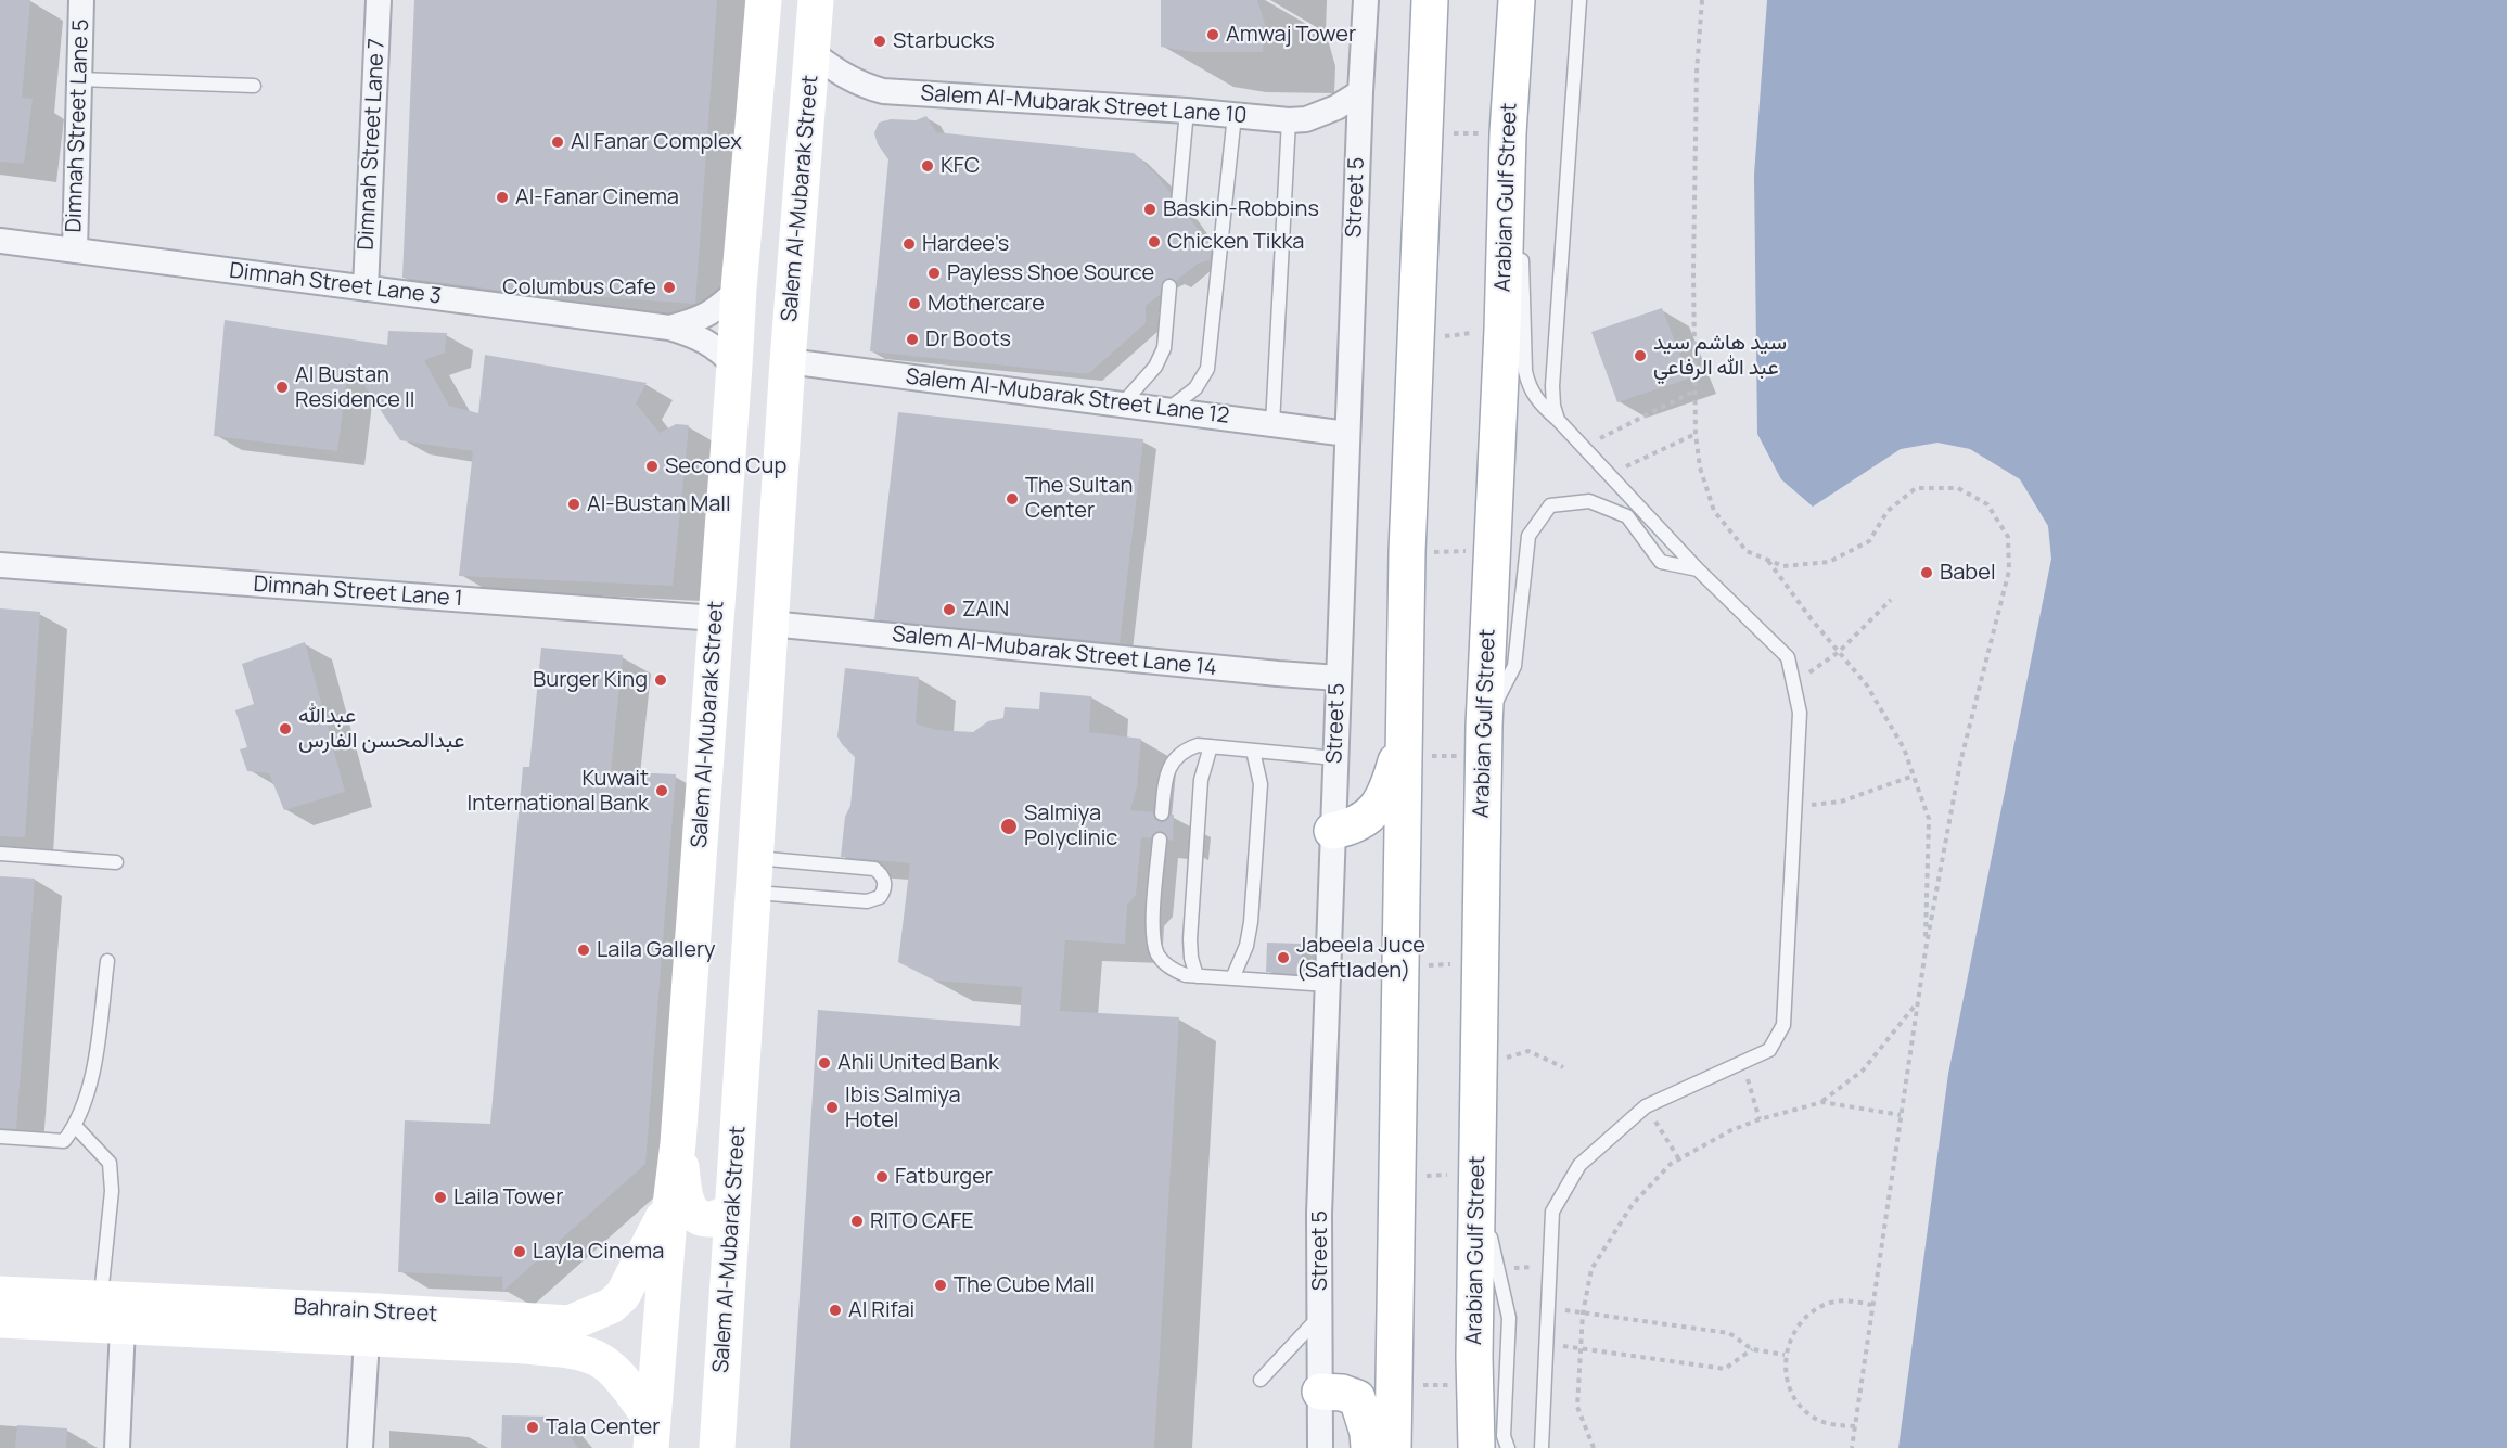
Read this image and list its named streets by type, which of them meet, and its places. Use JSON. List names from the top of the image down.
{
  "streets": {
    "main road": ["Arabian Gulf Street", "Salem Al-Mubarak Street", "Bahrain Street"],
    "street": [
      "Salem Al-Mubarak Street Lane 10",
      "Dimnah Street Lane 5",
      "Dimnah Street Lane 7",
      "Street 5",
      "Dimnah Street Lane 3",
      "Salem Al-Mubarak Street Lane 12",
      "Dimnah Street Lane 1",
      "Salem Al-Mubarak Street Lane 14"
    ]
  },
  "crossings": [
    ["Salem Al-Mubarak Street Lane 10", "Street 5"],
    ["Salem Al-Mubarak Street Lane 10", "Salem Al-Mubarak Street"],
    ["Dimnah Street Lane 5", "Dimnah Street Lane 3"],
    ["Dimnah Street Lane 7", "Dimnah Street Lane 3"],
    ["Street 5", "Salem Al-Mubarak Street Lane 12"],
    ["Street 5", "Salem Al-Mubarak Street Lane 14"],
    ["Salem Al-Mubarak Street", "Dimnah Street Lane 3"],
    ["Salem Al-Mubarak Street", "Salem Al-Mubarak Street Lane 12"],
    ["Salem Al-Mubarak Street", "Dimnah Street Lane 1"],
    ["Salem Al-Mubarak Street", "Salem Al-Mubarak Street Lane 14"],
    ["Salem Al-Mubarak Street", "Bahrain Street"]
  ],
  "places": [
    "Amwaj Tower",
    "Starbucks",
    "Al Fanar Complex",
    "KFC",
    "Al-Fanar Cinema",
    "Baskin-Robbins",
    "Chicken Tikka",
    "Hardee's",
    "Payless Shoe Source",
    "Columbus Cafe",
    "Mothercare",
    "Dr Boots",
    "سيد هاشم سيد عبد الله الرفاعي",
    "Al Bustan Residence II",
    "Second Cup",
    "The Sultan Center",
    "Al-Bustan Mall",
    "Babel",
    "ZAIN",
    "Burger King",
    "عبدالله عبدالمحسن الفارس",
    "Kuwait International Bank",
    "Salmiya Polyclinic",
    "Laila Gallery",
    "Jabeela Juce (Saftladen)",
    "Ahli United Bank",
    "Ibis Salmiya Hotel",
    "Fatburger",
    "Laila Tower",
    "RITO CAFE",
    "Layla Cinema",
    "The Cube Mall",
    "Al Rifai",
    "Tala Center"
  ]
}
